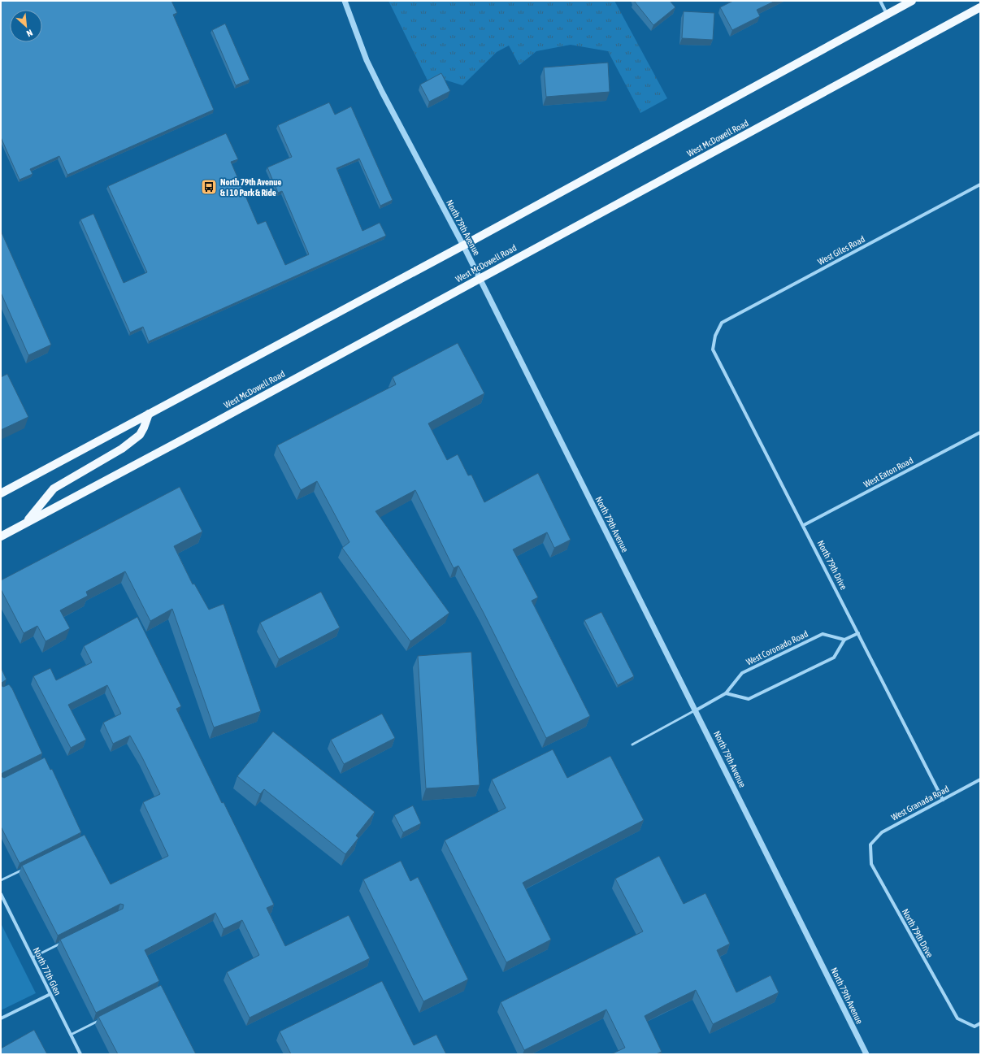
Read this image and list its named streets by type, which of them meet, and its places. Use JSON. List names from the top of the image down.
{
  "streets": {
    "main road": ["West McDowell Road"],
    "street": [
      "North 79th Avenue",
      "West Giles Road",
      "West Eaton Road",
      "North 79th Drive",
      "West Coronado Road",
      "West Granada Road",
      "North 77th Glen"
    ]
  },
  "crossings": [
    ["West McDowell Road", "North 79th Avenue"],
    ["North 79th Avenue", "West Coronado Road"],
    ["West Giles Road", "North 79th Drive"],
    ["West Eaton Road", "North 79th Drive"],
    ["North 79th Drive", "West Granada Road"]
  ],
  "places": {
    "bus stop": ["North 79th Avenue & I 10 Park & Ride"]
  },
  "north": "bottom right"
}
